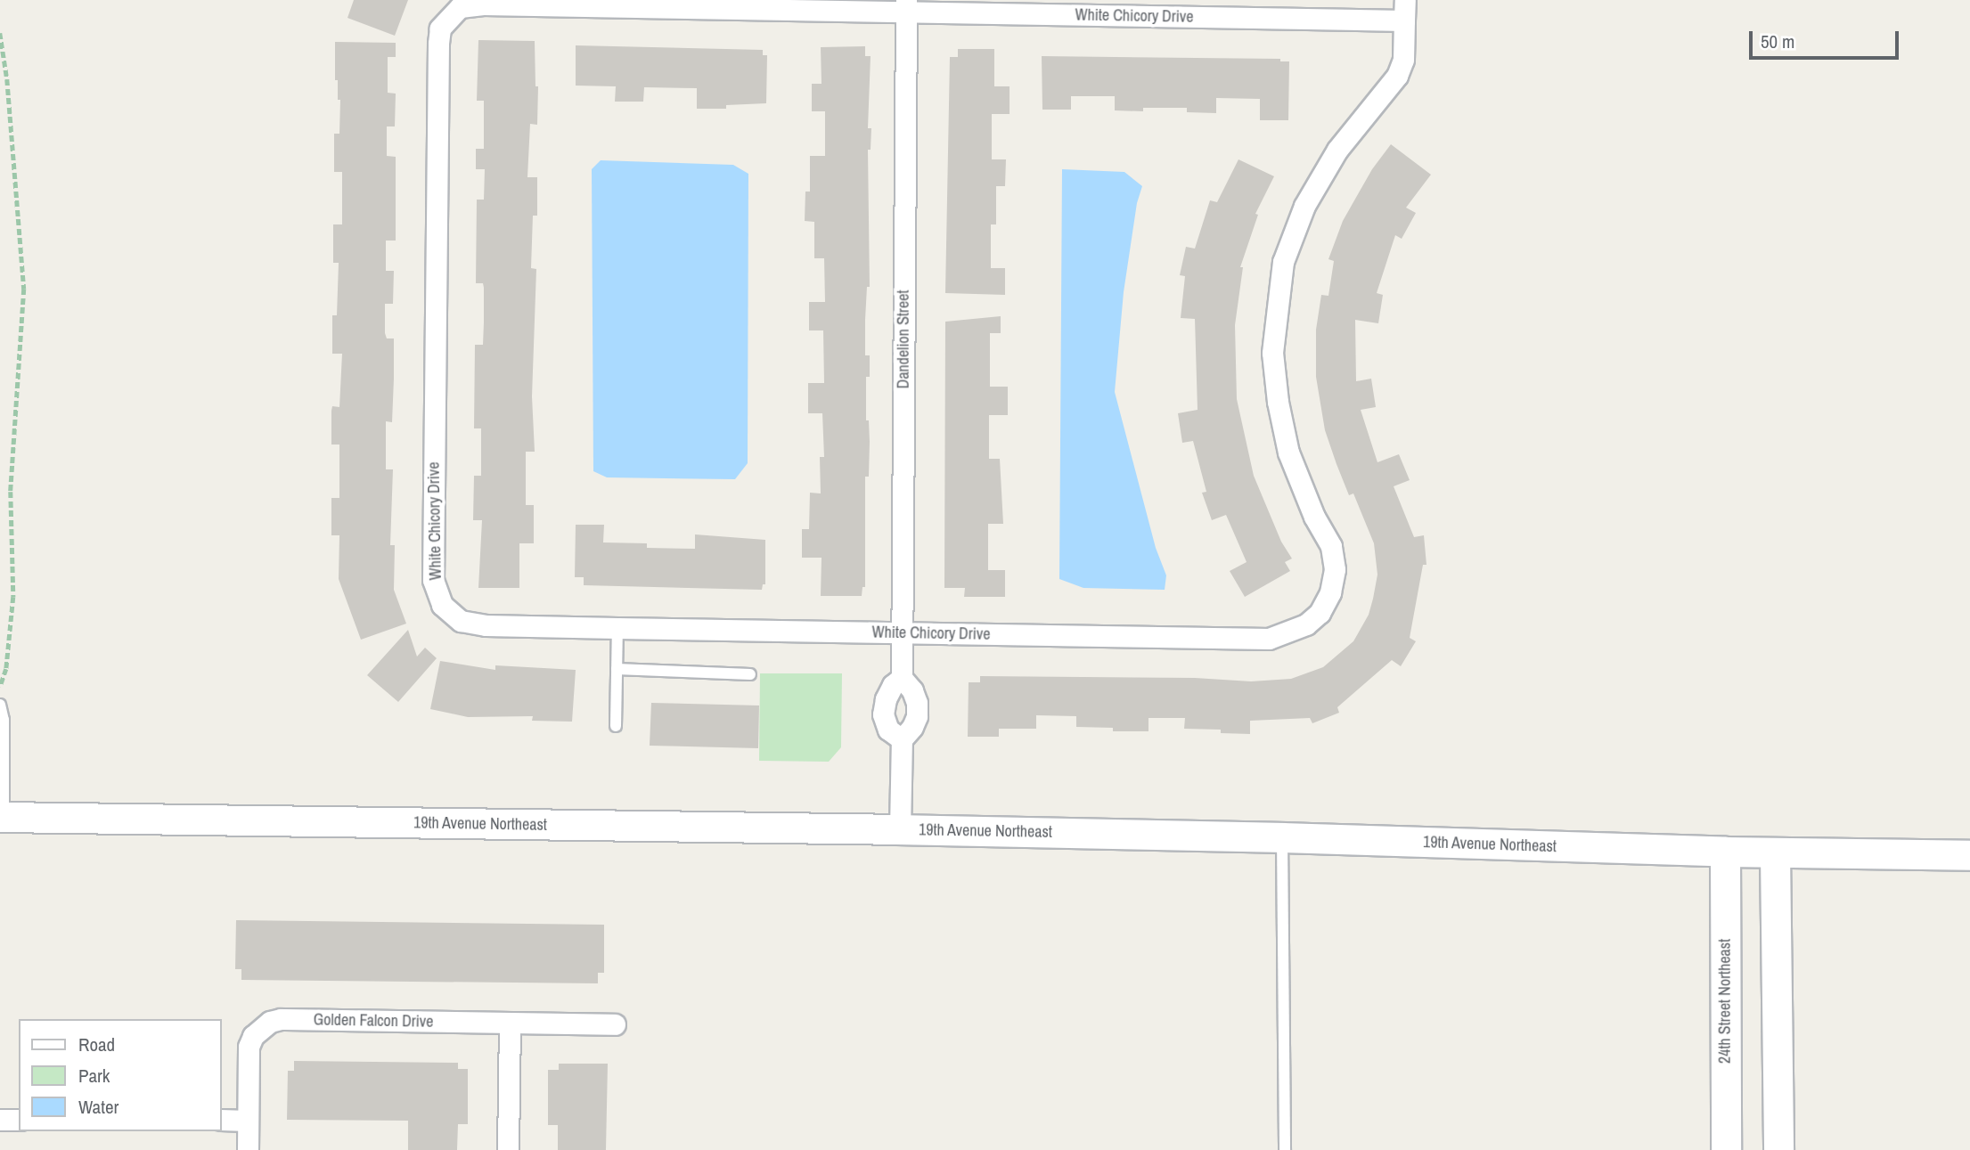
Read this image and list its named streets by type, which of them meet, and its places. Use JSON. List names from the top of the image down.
{
  "streets": {
    "street": [
      "White Chicory Drive",
      "Dandelion Street",
      "19th Avenue Northeast",
      "24th Street Northeast",
      "Golden Falcon Drive"
    ]
  },
  "crossings": [
    ["White Chicory Drive", "Dandelion Street"],
    ["19th Avenue Northeast", "24th Street Northeast"]
  ],
  "legend": ["Road", "Park", "Water"],
  "scale_bar": "50 m"
}
